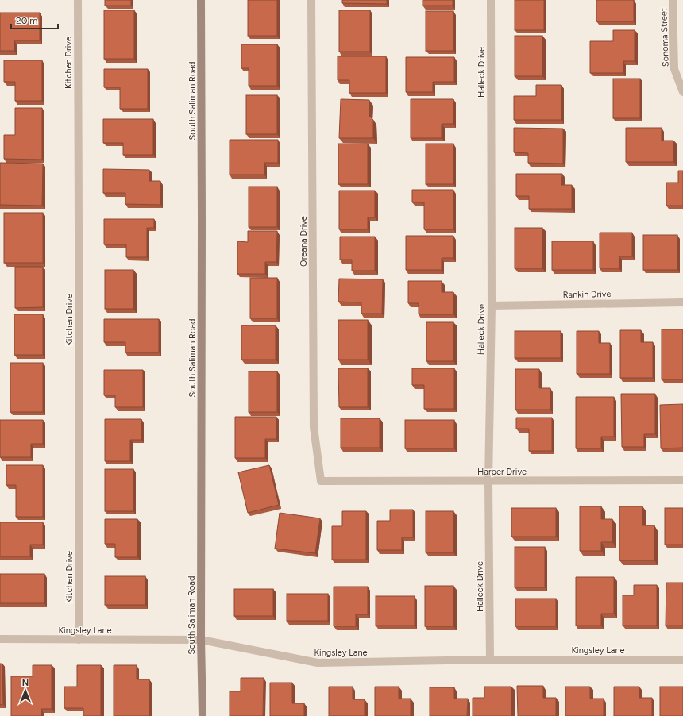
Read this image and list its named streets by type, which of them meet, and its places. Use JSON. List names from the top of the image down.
{
  "streets": {
    "street": [
      "Sonoma Street",
      "Kitchen Drive",
      "Halleck Drive",
      "South Saliman Road",
      "Oreana Drive",
      "Rankin Drive",
      "Harper Drive",
      "Kingsley Lane"
    ]
  },
  "crossings": [
    ["Kitchen Drive", "Kingsley Lane"],
    ["Halleck Drive", "Rankin Drive"],
    ["Halleck Drive", "Harper Drive"],
    ["Halleck Drive", "Kingsley Lane"],
    ["South Saliman Road", "Kingsley Lane"],
    ["Oreana Drive", "Harper Drive"]
  ],
  "scale_bar": "20 m",
  "north": "top"
}
